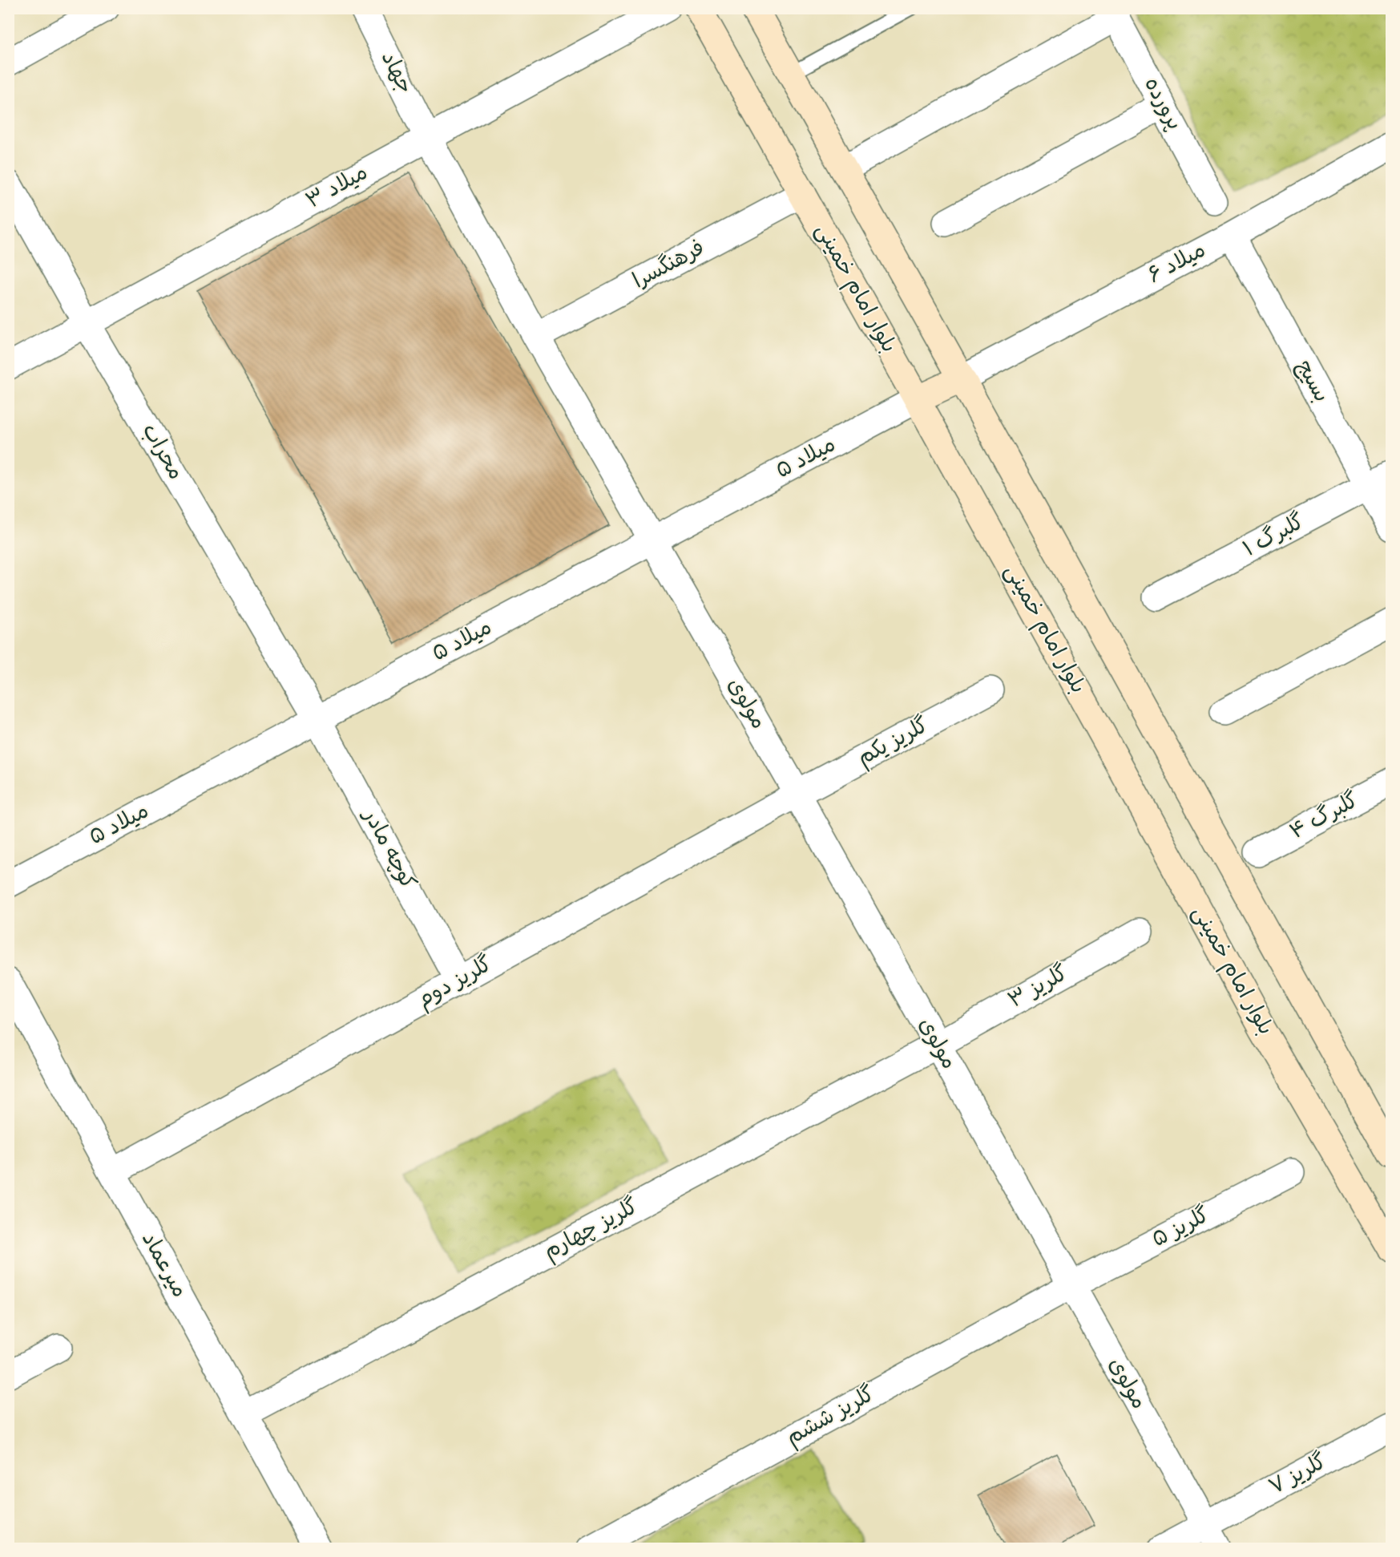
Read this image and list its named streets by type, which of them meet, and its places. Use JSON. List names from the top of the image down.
{
  "streets": {
    "street": [
      "جهاد",
      "پرورده",
      "میلاد ۳",
      "میلاد ۶",
      "فرهنگسرا",
      "بلوار امام خمینی",
      "بسیج",
      "محراب",
      "میلاد ۵",
      "گلبرگ ۱",
      "مولوی",
      "گلریز یکم",
      "گلبرگ ۴",
      "کوچه مادر",
      "گلریز دوم",
      "گلریز ۳",
      "گلریز ۵",
      "گلریز چهارم",
      "میرعماد",
      "گلریز ششم",
      "گلریز ۷"
    ]
  },
  "crossings": [
    ["جهاد", "میلاد ۳"],
    ["میلاد ۳", "محراب"],
    ["میلاد ۶", "بسیج"],
    ["فرهنگسرا", "بلوار امام خمینی"],
    ["بلوار امام خمینی", "میلاد ۵"],
    ["بسیج", "گلبرگ ۱"],
    ["محراب", "میلاد ۵"],
    ["محراب", "کوچه مادر"],
    ["میلاد ۵", "مولوی"],
    ["میلاد ۵", "کوچه مادر"],
    ["مولوی", "گلریز یکم"],
    ["مولوی", "گلریز دوم"],
    ["مولوی", "گلریز ۳"],
    ["مولوی", "گلریز ۵"],
    ["مولوی", "گلریز چهارم"],
    ["مولوی", "گلریز ششم"],
    ["مولوی", "گلریز ۷"],
    ["گلریز یکم", "گلریز دوم"],
    ["کوچه مادر", "گلریز دوم"],
    ["گلریز دوم", "میرعماد"],
    ["گلریز ۳", "گلریز چهارم"],
    ["گلریز ۵", "گلریز ششم"],
    ["گلریز چهارم", "میرعماد"]
  ]
}
